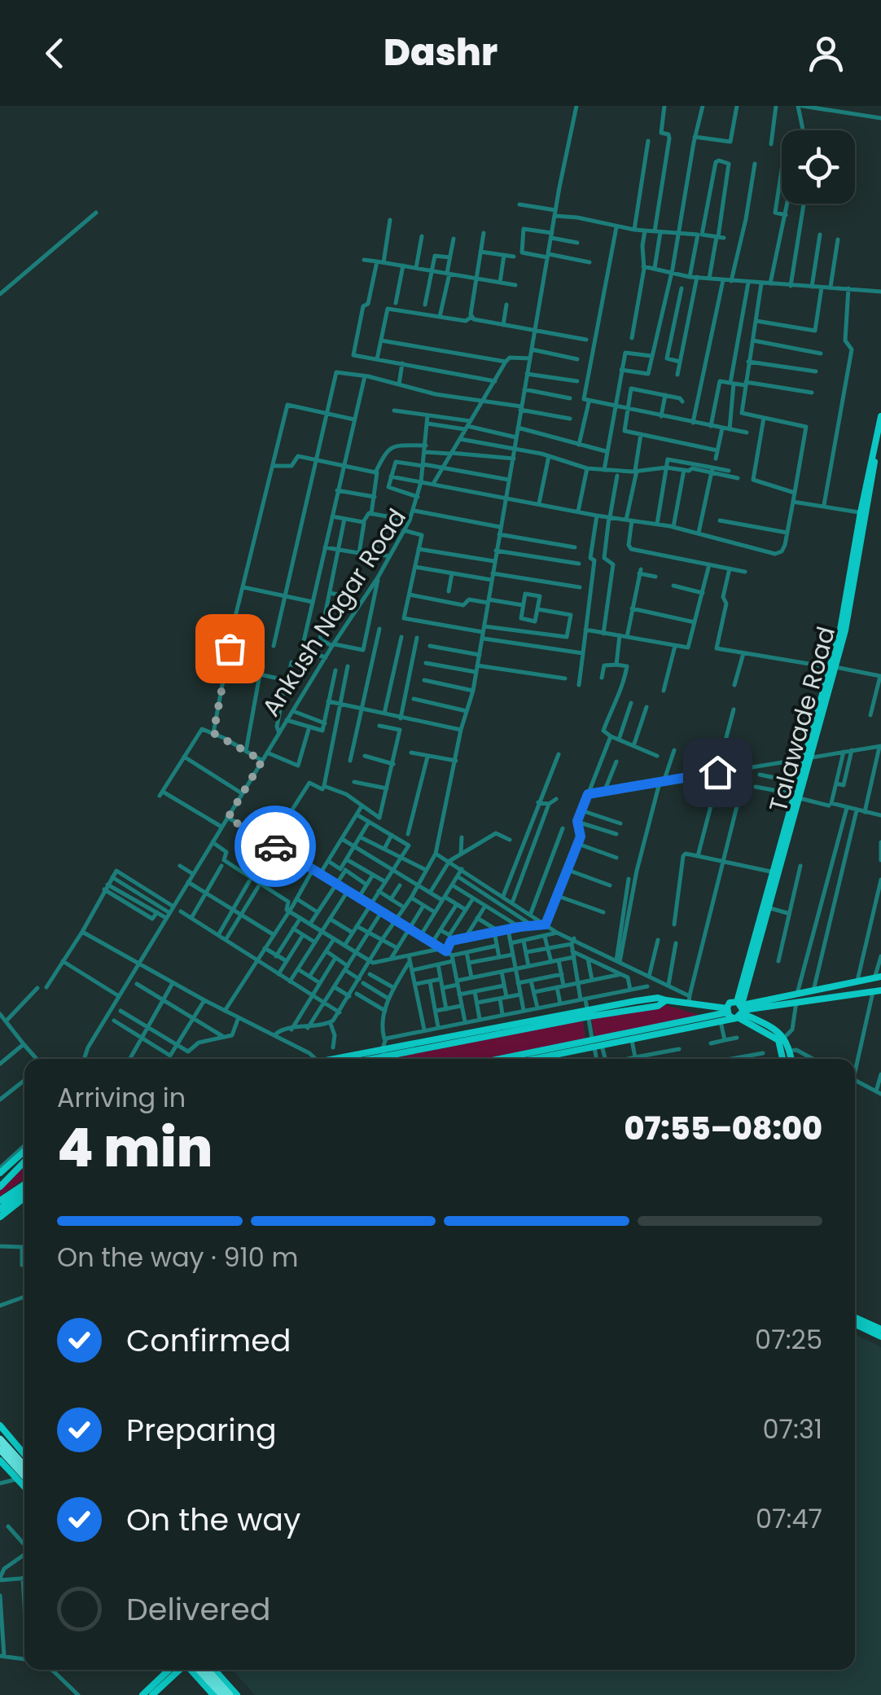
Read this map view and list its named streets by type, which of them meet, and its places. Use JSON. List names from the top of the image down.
{
  "streets": {
    "main road": ["Talawade Road"],
    "street": ["Ankush Nagar Road"]
  },
  "page": {
    "header": "Dashr",
    "heading": ["4 min", "Arriving in", "07:55–08:00"],
    "bar": "On the way · 910 m",
    "list": [
      ["Confirmed", "07:25"],
      ["Preparing", "07:31"],
      ["On the way", "07:47"],
      "Delivered"
    ]
  }
}
